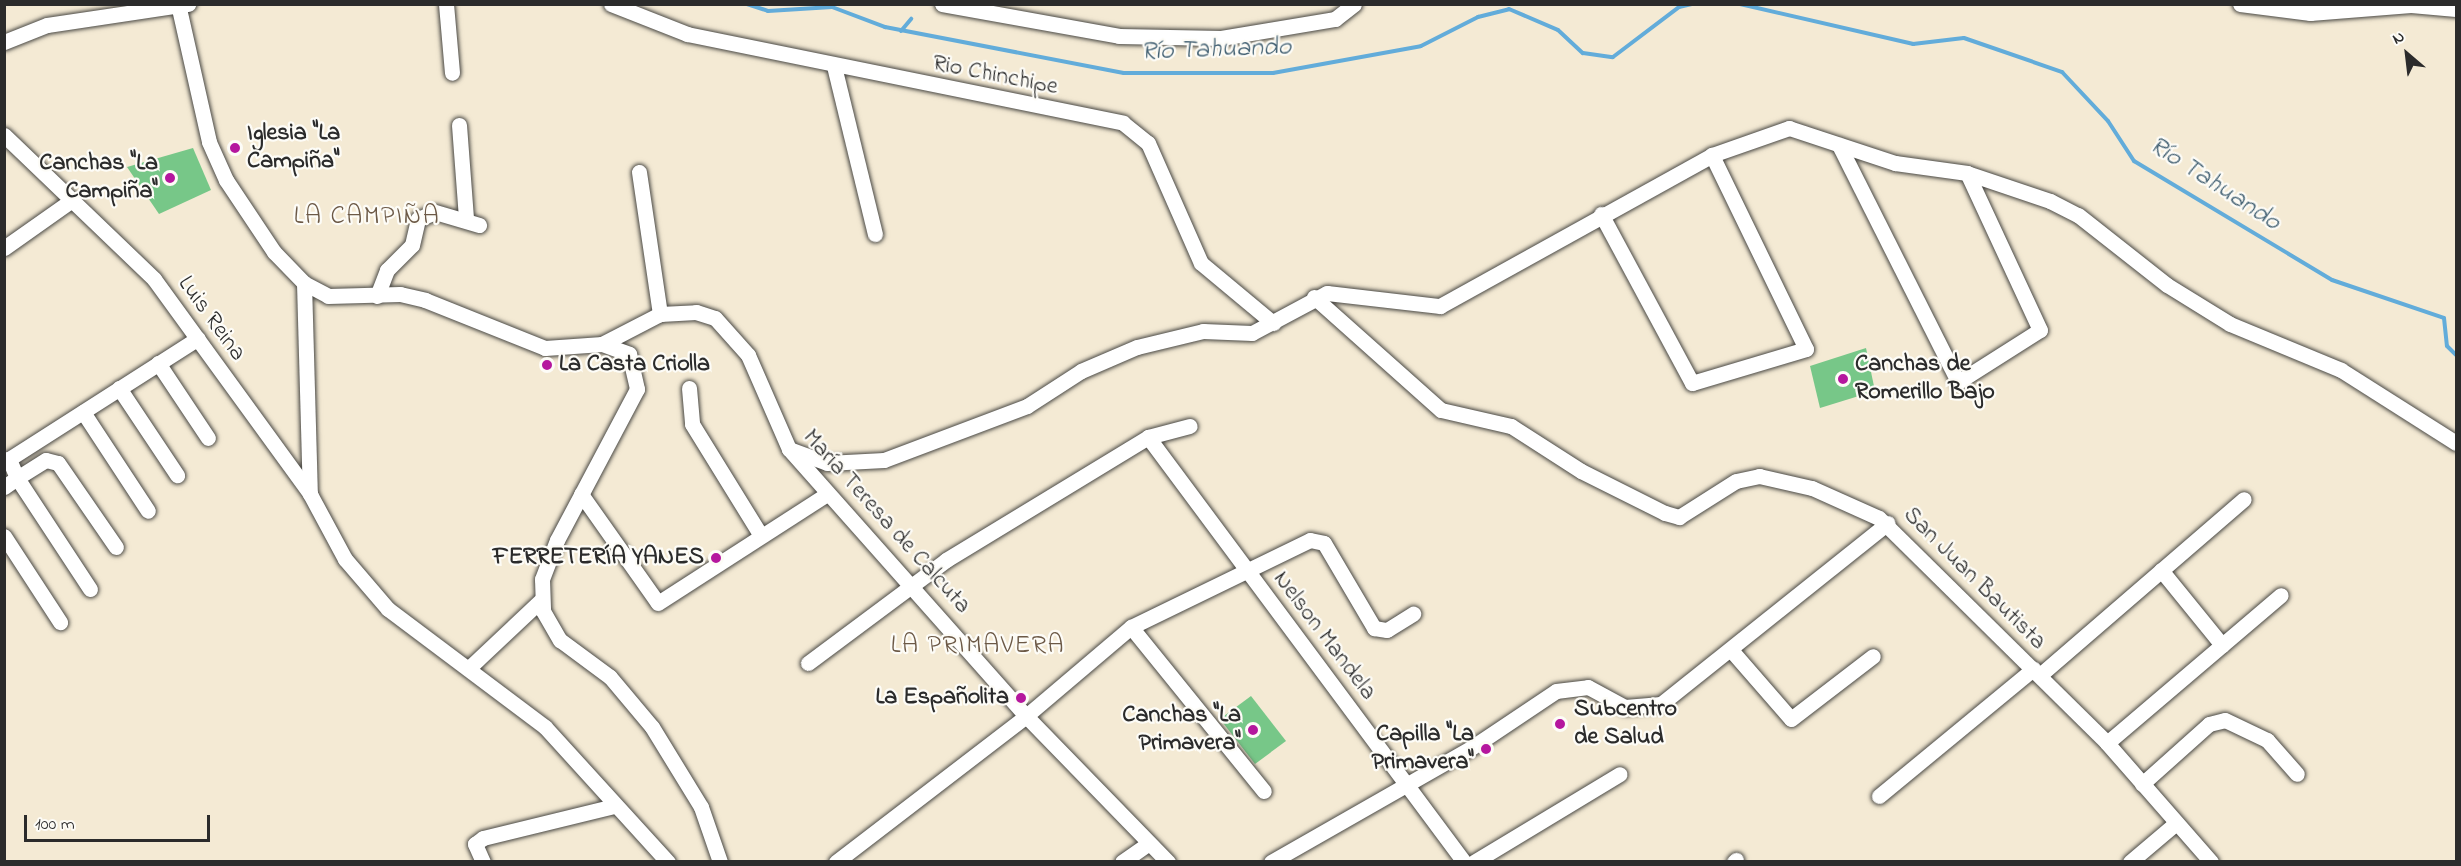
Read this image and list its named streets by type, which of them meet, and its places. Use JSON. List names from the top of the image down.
{
  "streets": {
    "street": [
      "Rio Chinchipe",
      "Luis Reina",
      "María Teresa de Calcuta",
      "San Juan Bautista",
      "Nelson Mandela"
    ]
  },
  "districts": ["LA CAMPIÑA", "LA PRIMAVERA"],
  "water": ["Río Tahuando"],
  "places": [
    "Iglesia \"La Campiña\"",
    "Canchas \"La Campiña\"",
    "La Casta Criolla",
    "Canchas de Romerillo Bajo",
    "FERRETERÍA YANES",
    "La Españolita",
    "Subcentro de Salud",
    "Canchas \"La Primavera\"",
    "Capilla \"La Primavera\""
  ],
  "scale_bar": "100 m",
  "north": "top left"
}
